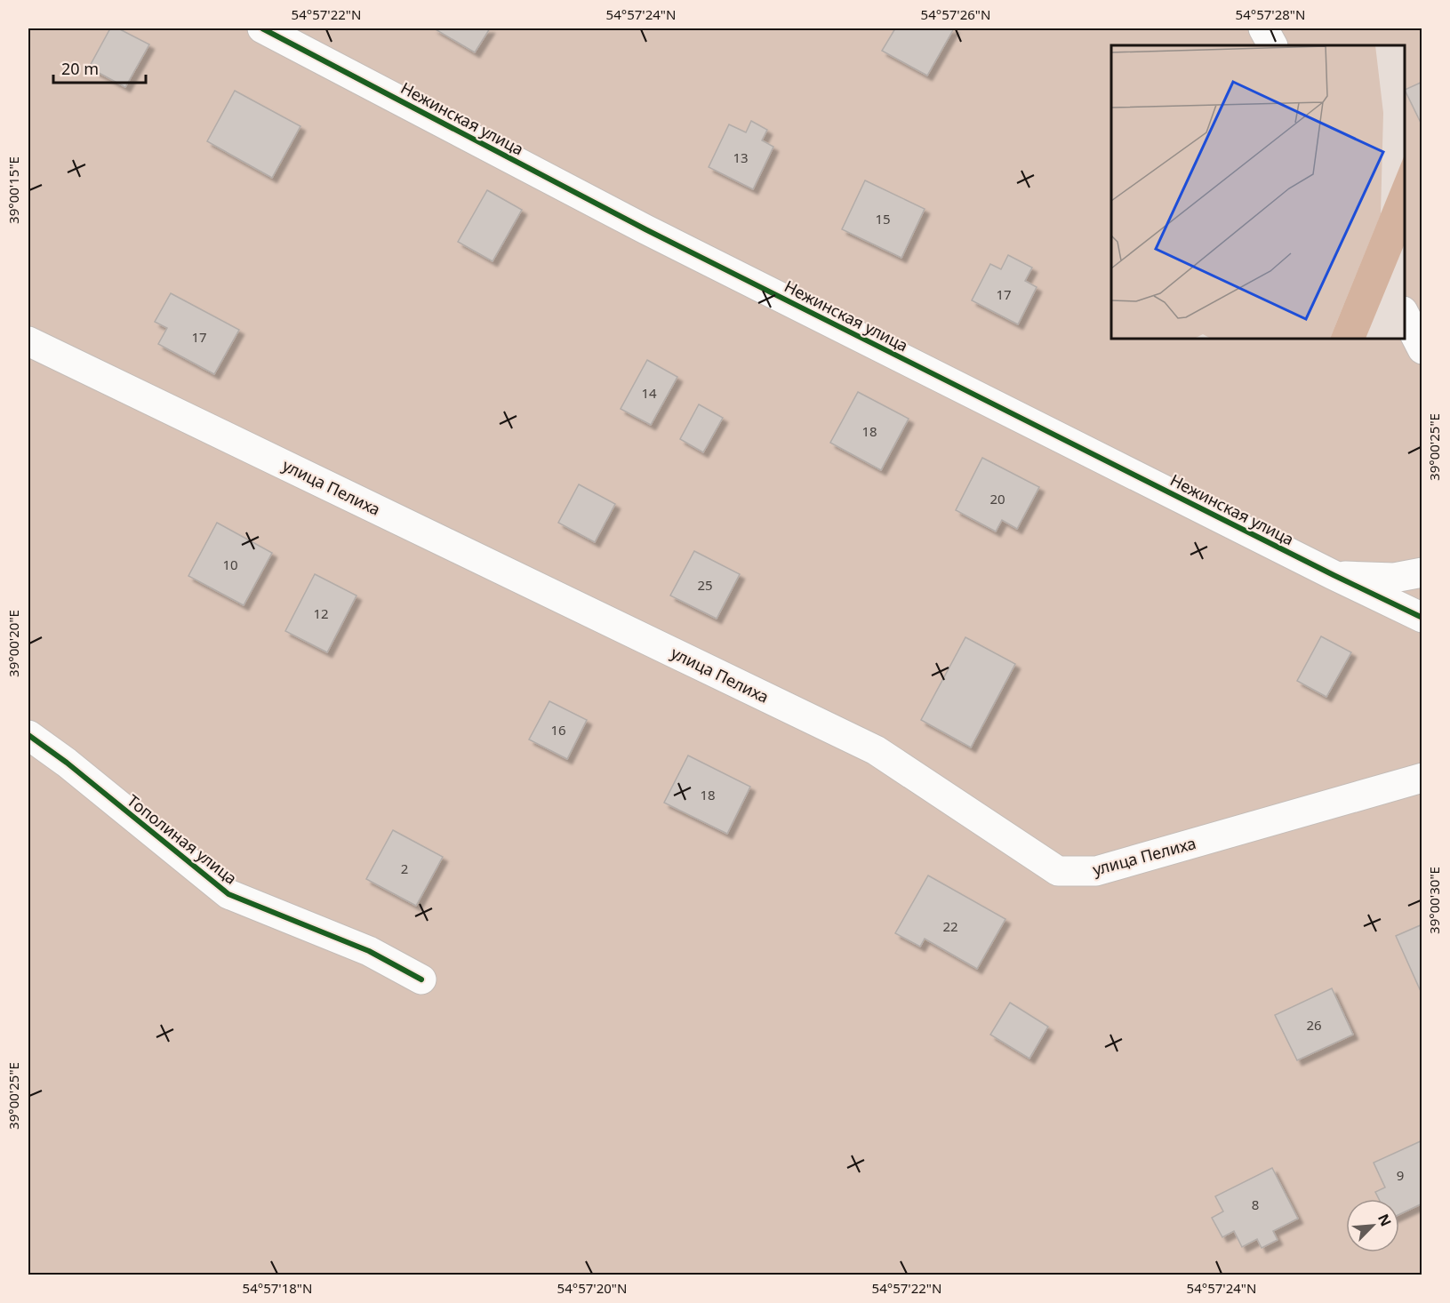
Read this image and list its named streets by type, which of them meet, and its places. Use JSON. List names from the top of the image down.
{
  "streets": {
    "street": ["Нежинская улица", "улица Пелиха", "Тополиная улица"]
  },
  "house_numbers": [
    "13",
    "15",
    "17",
    "17",
    "14",
    "18",
    "20",
    "10",
    "25",
    "12",
    "16",
    "18",
    "2",
    "22",
    "26",
    "9",
    "8"
  ],
  "scale_bar": "20 m",
  "north": "top right",
  "coordinates": [
    "54°57'22\"N",
    "54°57'24\"N",
    "54°57'26\"N",
    "54°57'28\"N",
    "39°00'15\"E",
    "39°00'25\"E",
    "39°00'20\"E",
    "39°00'30\"E",
    "54°57'18\"N",
    "54°57'20\"N"
  ]
}
